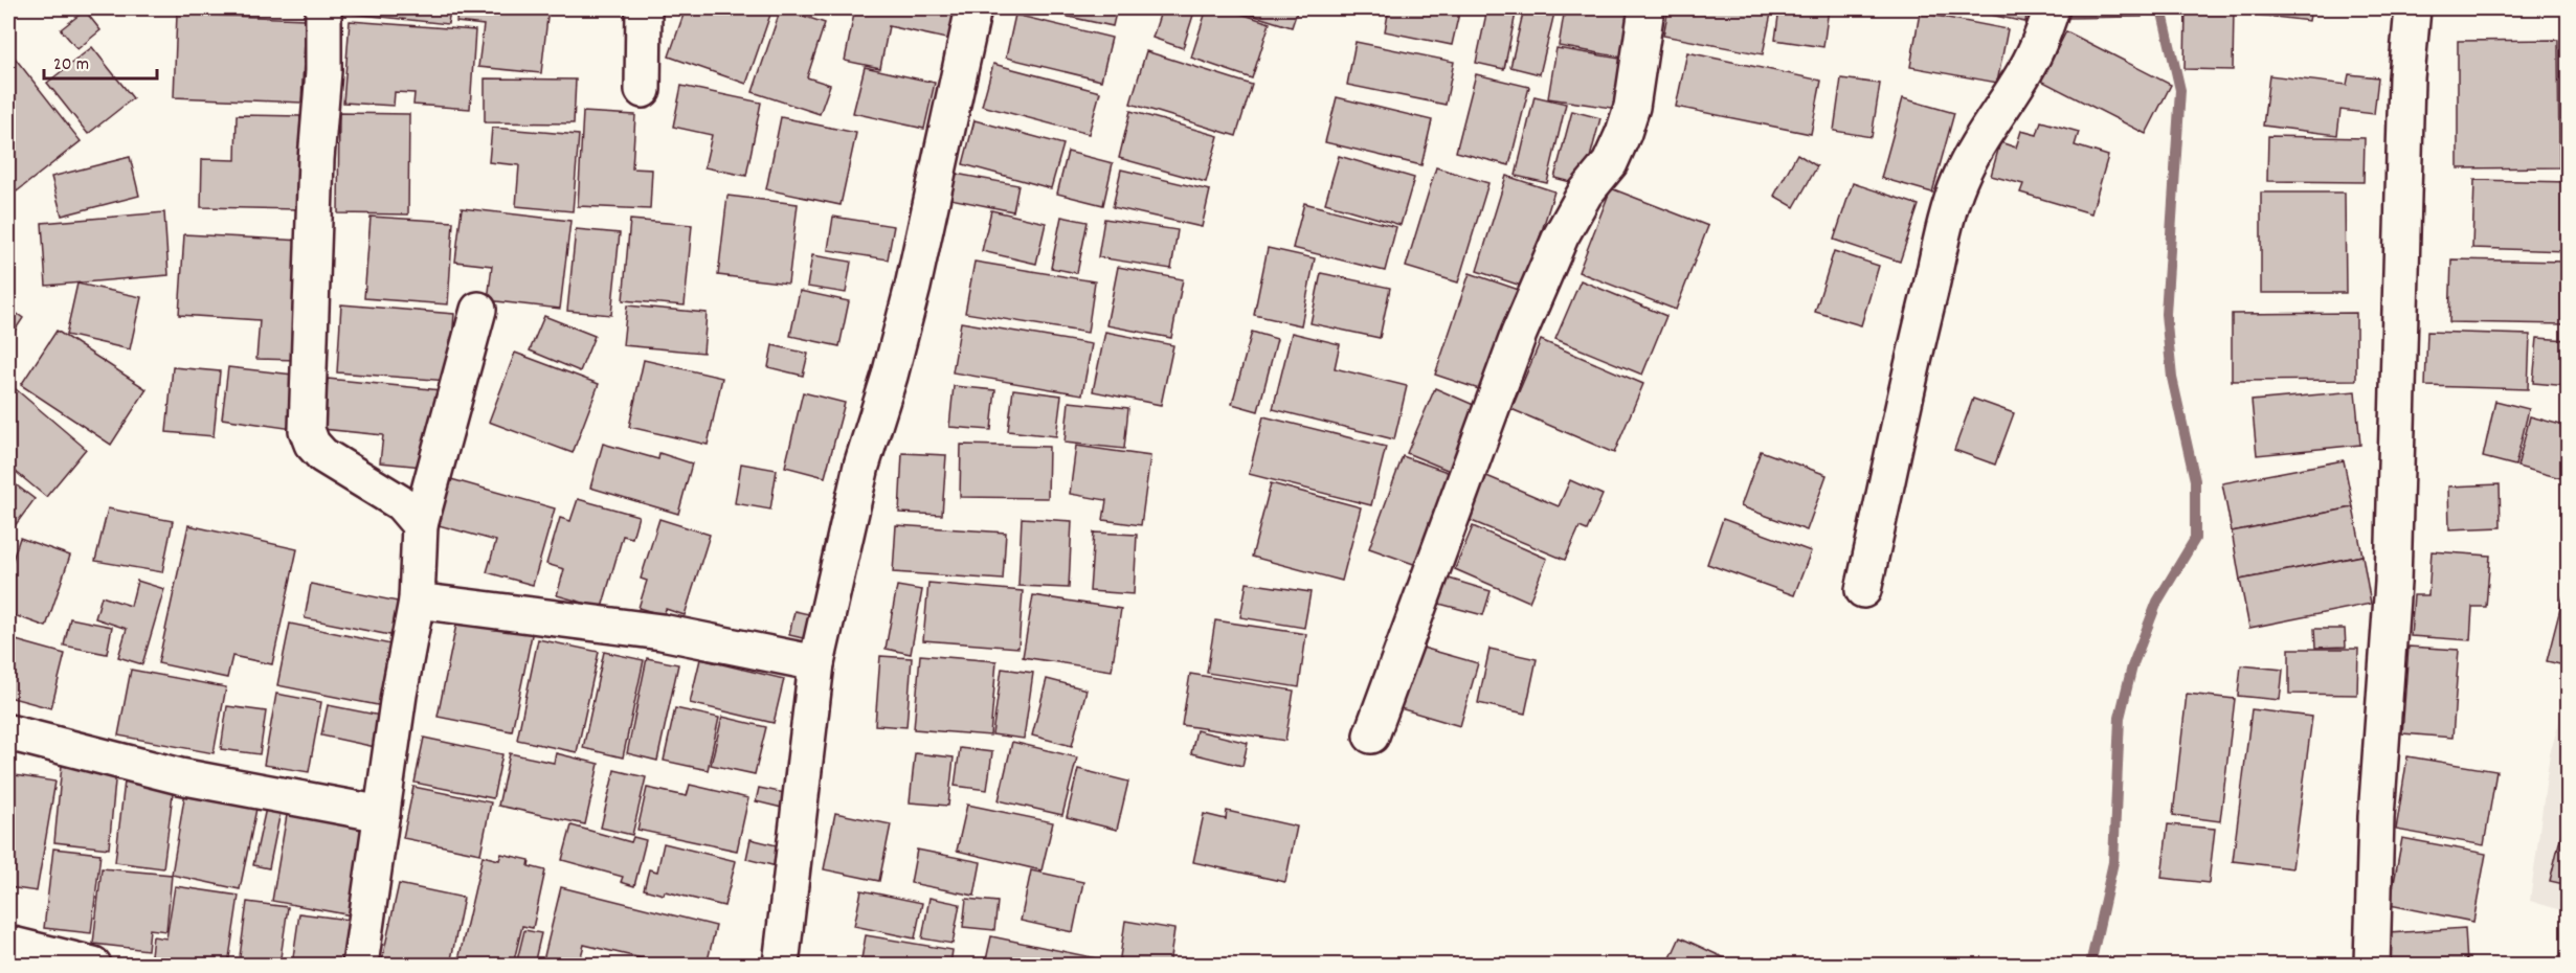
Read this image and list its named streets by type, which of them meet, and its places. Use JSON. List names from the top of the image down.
{
  "scale_bar": "20 m"
}
